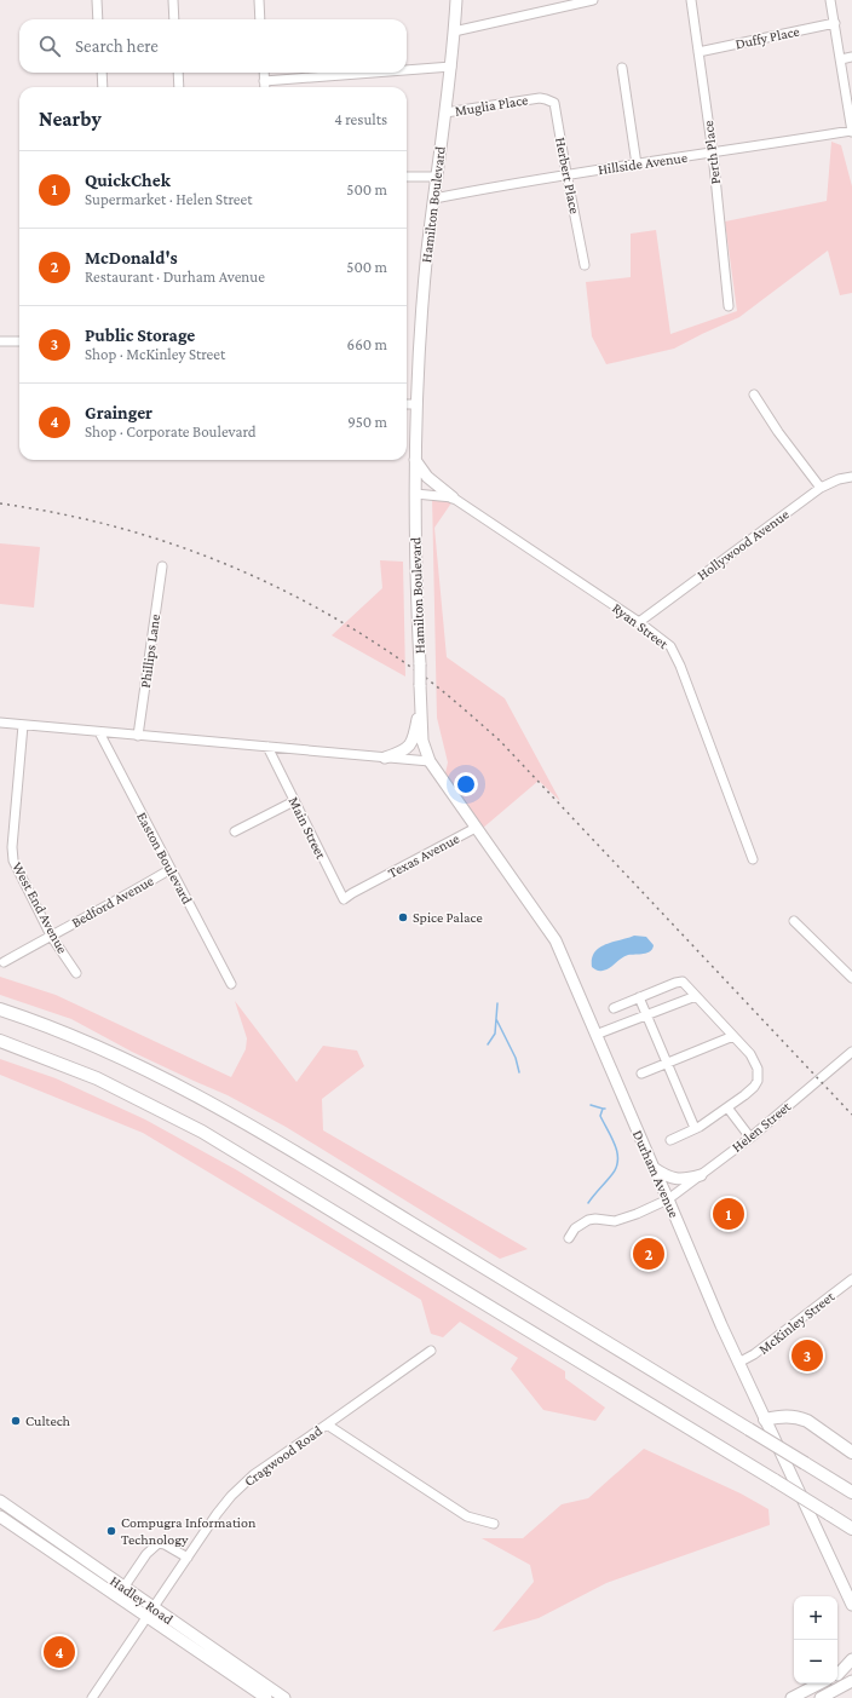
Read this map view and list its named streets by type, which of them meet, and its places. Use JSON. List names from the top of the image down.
{
  "streets": {
    "main road": ["Hamilton Boulevard", "Durham Avenue", "Hadley Road"],
    "street": [
      "Duffy Place",
      "Muglia Place",
      "Perth Place",
      "Hillside Avenue",
      "Herbert Place",
      "Hollywood Avenue",
      "Ryan Street",
      "Phillips Lane",
      "Main Street",
      "Texas Avenue",
      "Easton Boulevard",
      "Bedford Avenue",
      "West End Avenue",
      "Helen Street",
      "McKinley Street",
      "Cragwood Road"
    ]
  },
  "crossings": [
    ["Duffy Place", "Perth Place"],
    ["Muglia Place", "Herbert Place"],
    ["Muglia Place", "Hamilton Boulevard"],
    ["Perth Place", "Hillside Avenue"],
    ["Hillside Avenue", "Herbert Place"],
    ["Hillside Avenue", "Hamilton Boulevard"],
    ["Hamilton Boulevard", "Ryan Street"],
    ["Hamilton Boulevard", "Durham Avenue"],
    ["Hollywood Avenue", "Ryan Street"],
    ["Main Street", "Texas Avenue"],
    ["Texas Avenue", "Durham Avenue"],
    ["Easton Boulevard", "Bedford Avenue"],
    ["Bedford Avenue", "West End Avenue"],
    ["Helen Street", "Durham Avenue"],
    ["Durham Avenue", "McKinley Street"],
    ["Cragwood Road", "Hadley Road"]
  ],
  "places": ["Spice Palace", "Cultech", "Compugra Information Technology"],
  "page": {
    "search": "Search here",
    "heading": ["Nearby", "4 results"],
    "list": [
      {
        "mark": "1",
        "name": "QuickChek",
        "note": "Supermarket · Helen Street",
        "value": "500 m"
      },
      {
        "mark": "2",
        "name": "McDonald's",
        "note": "Restaurant · Durham Avenue",
        "value": "500 m"
      },
      {
        "mark": "3",
        "name": "Public Storage",
        "note": "Shop · McKinley Street",
        "value": "660 m"
      },
      {
        "mark": "4",
        "name": "Grainger",
        "note": "Shop · Corporate Boulevard",
        "value": "950 m"
      }
    ],
    "pins": [
      "1",
      "2",
      "3",
      "4"
    ],
    "map_buttons": ["+", "−"]
  }
}
